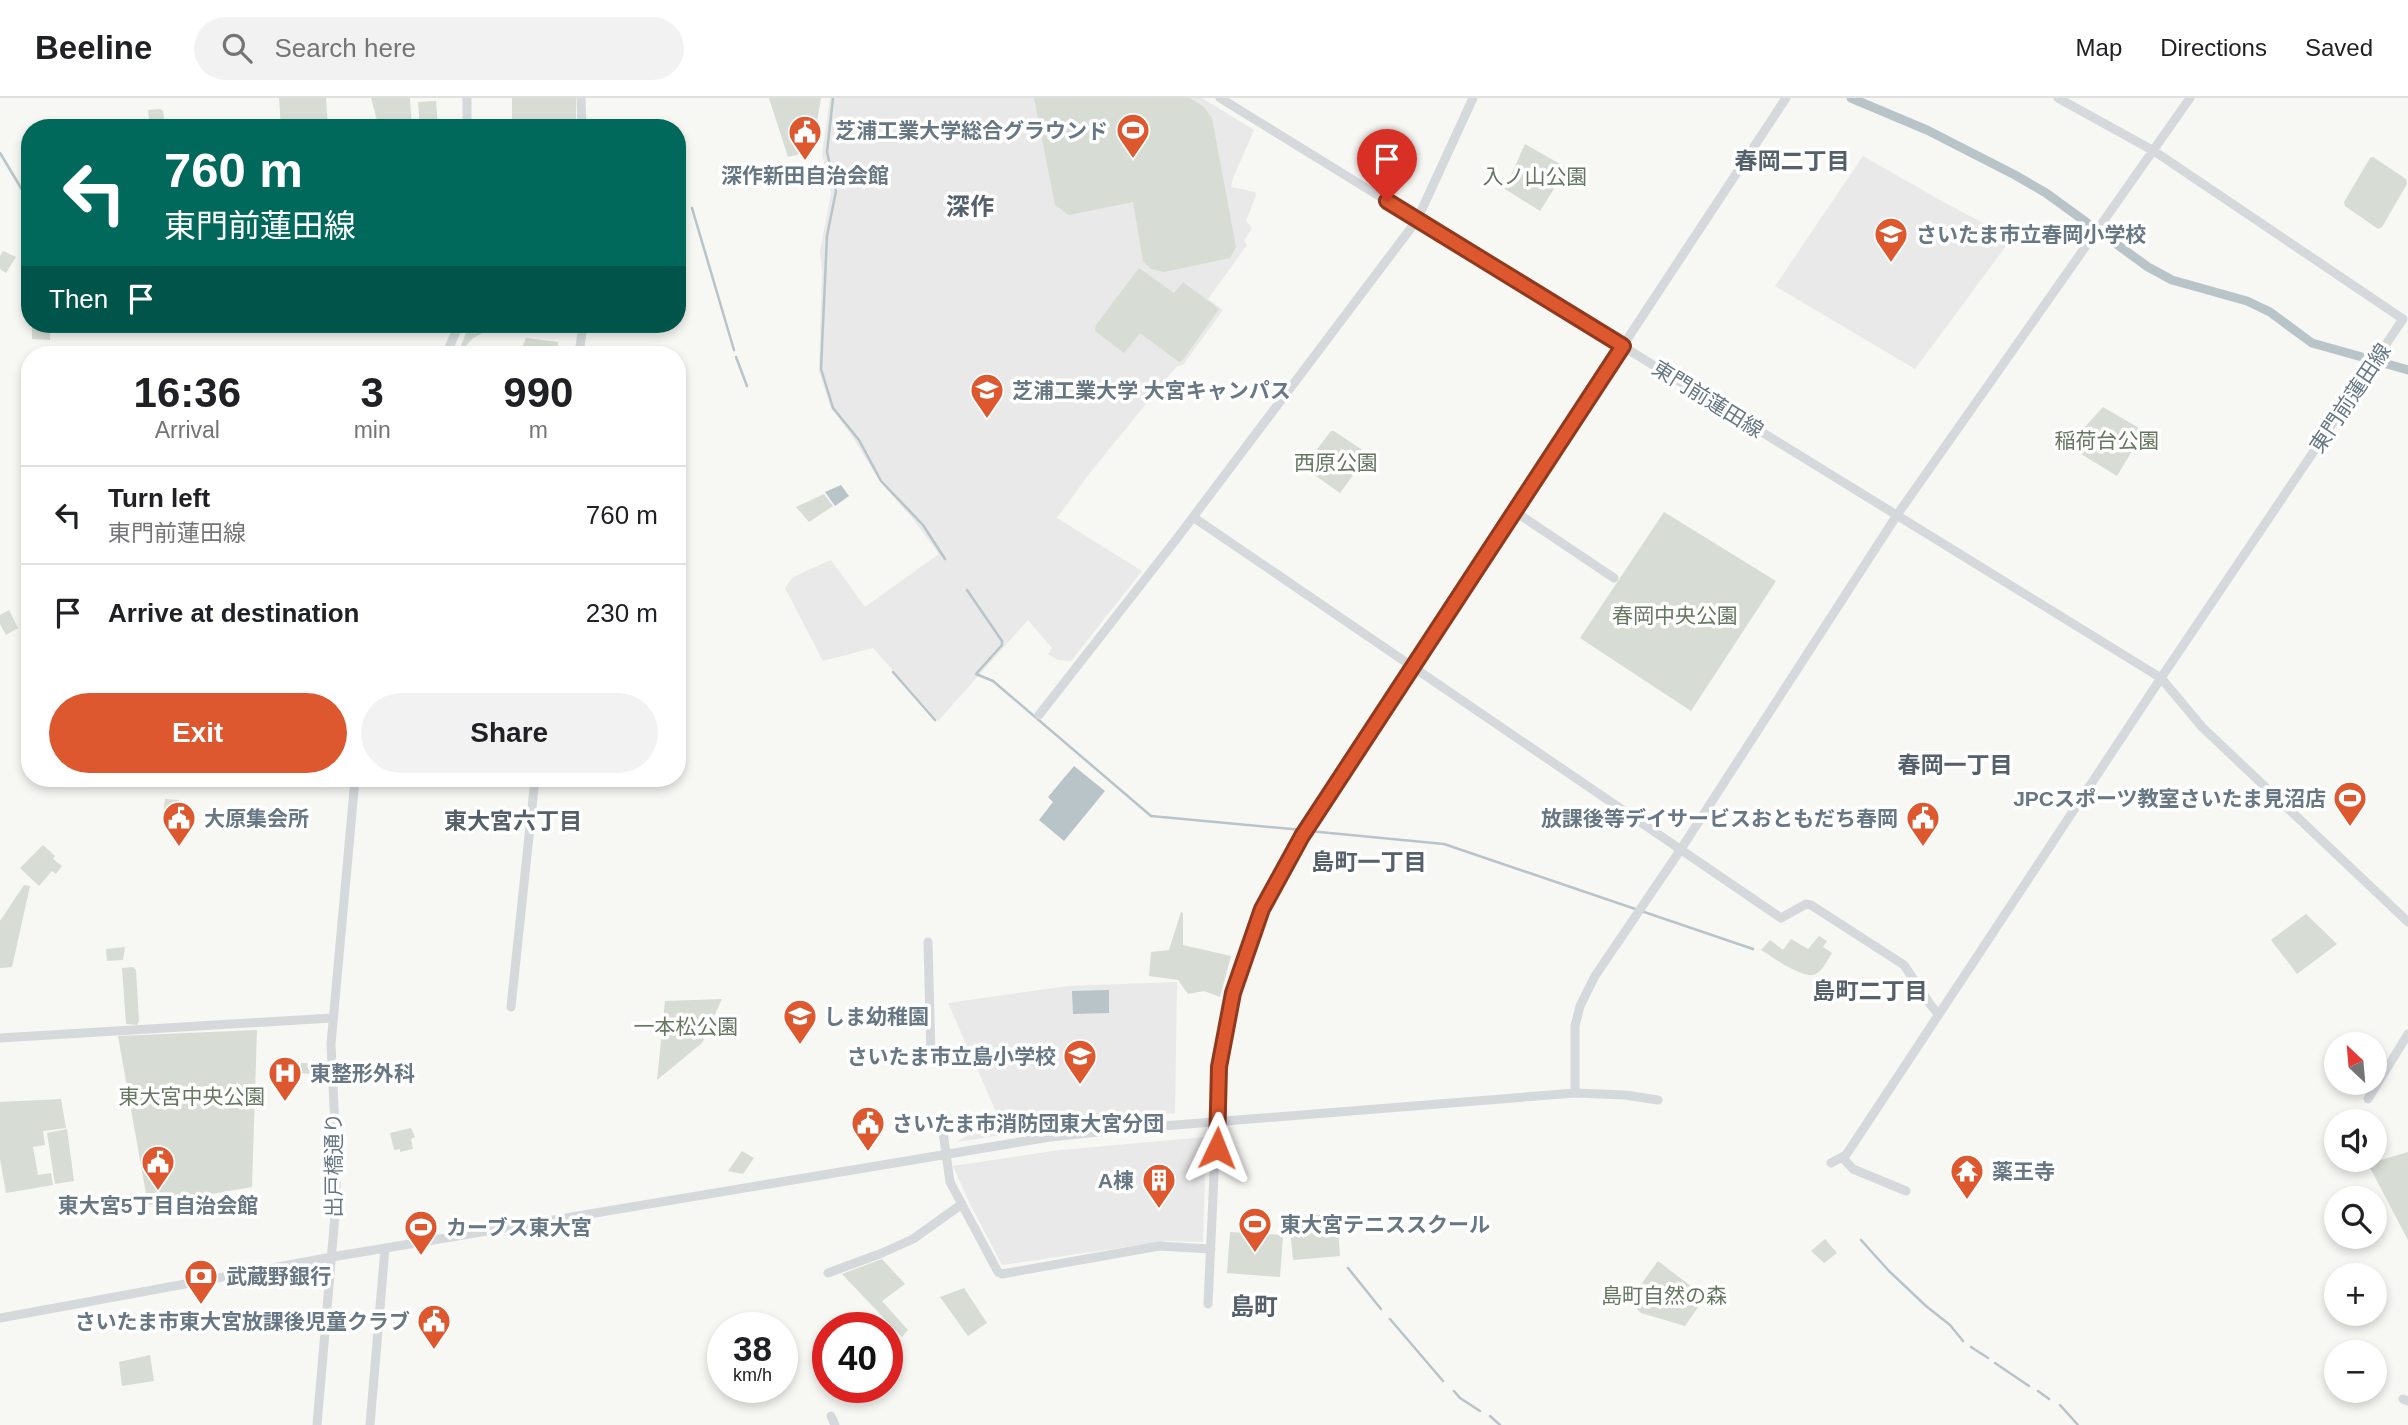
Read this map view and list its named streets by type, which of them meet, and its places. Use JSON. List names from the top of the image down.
{
  "streets": {
    "street": ["東門前蓮田線", "出戸橋通り"]
  },
  "districts": [
    "春岡二丁目",
    "深作",
    "春岡一丁目",
    "東大宮六丁目",
    "島町一丁目",
    "島町二丁目",
    "島町"
  ],
  "parks": [
    "入ノ山公園",
    "稲荷台公園",
    "西原公園",
    "春岡中央公園",
    "一本松公園",
    "東大宮中央公園",
    "島町自然の森"
  ],
  "places": {
    "sports": [
      "芝浦工業大学総合グラウンド",
      "JPCスポーツ教室さいたま見沼店",
      "東大宮テニススクール",
      "カーブス東大宮"
    ],
    "public building": [
      "深作新田自治会館",
      "大原集会所",
      "放課後等デイサービスおともだち春岡",
      "さいたま市消防団東大宮分団",
      "東大宮5丁目自治会館",
      "さいたま市東大宮放課後児童クラブ"
    ],
    "school or university": [
      "さいたま市立春岡小学校",
      "芝浦工業大学 大宮キャンパス",
      "しま幼稚園",
      "さいたま市立島小学校"
    ],
    "hospital": ["東整形外科"],
    "temple": ["薬王寺"],
    "building": ["A棟"],
    "bank": ["武蔵野銀行"]
  },
  "north": "top left",
  "page": {
    "header": "Beeline",
    "search": "Search here",
    "nav": ["Map", "Directions", "Saved"],
    "turn": ["760 m", "東門前蓮田線"],
    "then": "Then",
    "eta": [
      "16:36",
      "Arrival",
      "3",
      "min",
      "990",
      "m"
    ],
    "list": [
      {
        "name": "Turn left",
        "note": "東門前蓮田線",
        "value": "760 m"
      },
      {
        "name": "Arrive at destination",
        "value": "230 m"
      }
    ],
    "buttons": ["Exit", "Share"],
    "map_buttons": ["+", "−"],
    "speed": "38 km/h",
    "limit": "40"
  }
}
